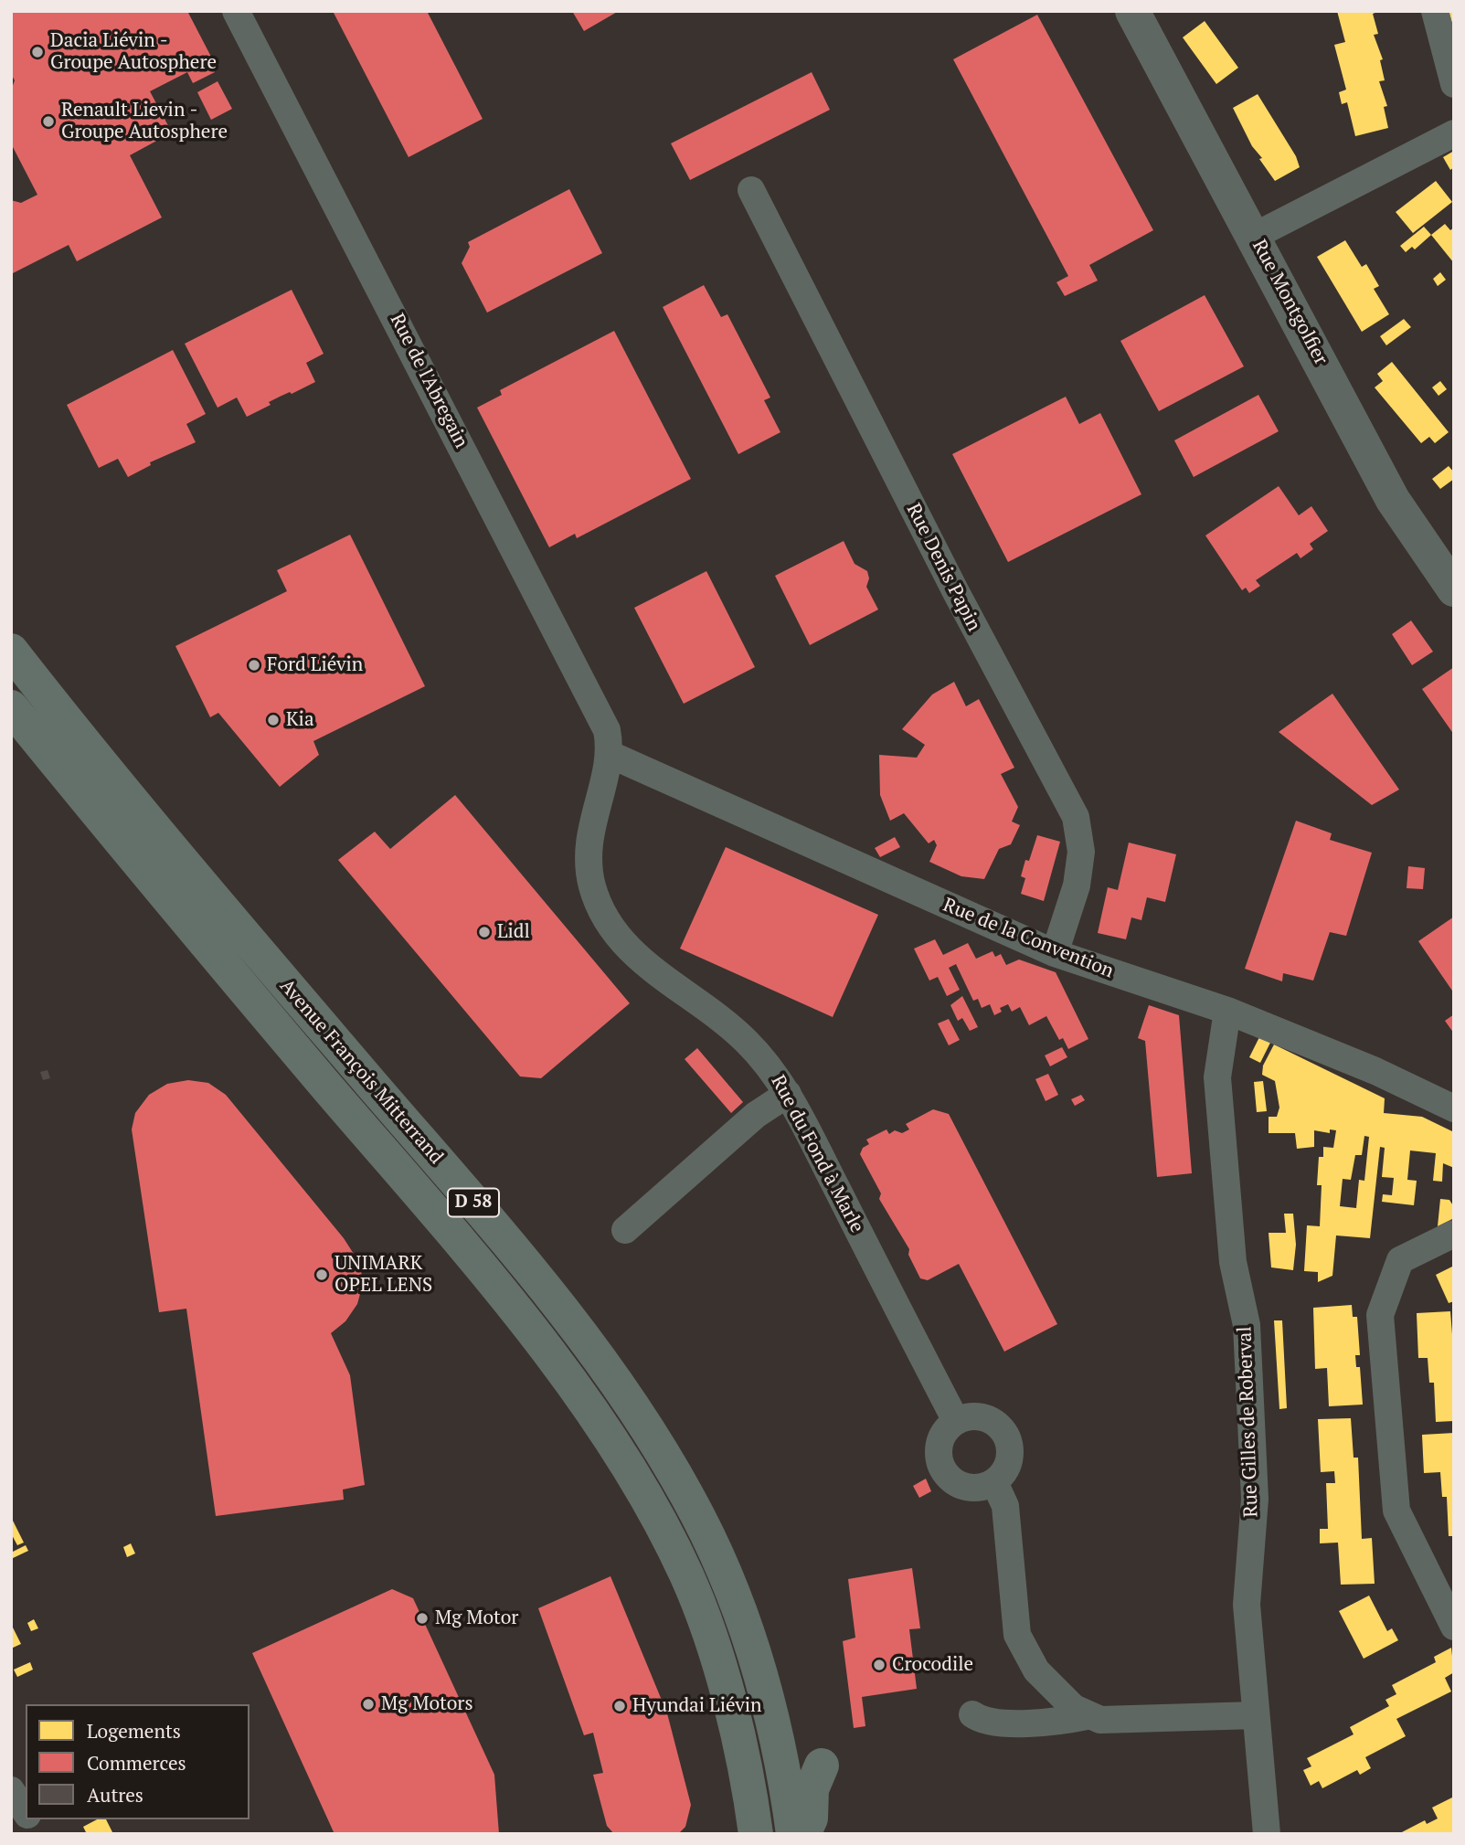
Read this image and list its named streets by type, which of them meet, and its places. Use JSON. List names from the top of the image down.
{
  "streets": {
    "main road": ["Avenue François Mitterrand", "D 58"],
    "street": [
      "Rue Montgolfier",
      "Rue de l'Abregain",
      "Rue Denis Papin",
      "Rue de la Convention",
      "Rue du Fond à Marle",
      "Rue Gilles de Roberval"
    ]
  },
  "crossings": [
    ["Rue de l'Abregain", "Rue de la Convention"],
    ["Rue de l'Abregain", "Rue du Fond à Marle"],
    ["Rue Denis Papin", "Rue de la Convention"],
    ["Rue de la Convention", "Rue du Fond à Marle"],
    ["Rue de la Convention", "Rue Gilles de Roberval"]
  ],
  "places": [
    "Dacia Liévin - Groupe Autosphere",
    "Renault Lievin - Groupe Autosphere",
    "Ford Liévin",
    "Kia",
    "Lidl",
    "UNIMARK OPEL LENS",
    "Mg Motor",
    "Crocodile",
    "Mg Motors",
    "Hyundai Liévin"
  ],
  "legend": ["Logements", "Commerces", "Autres"]
}
